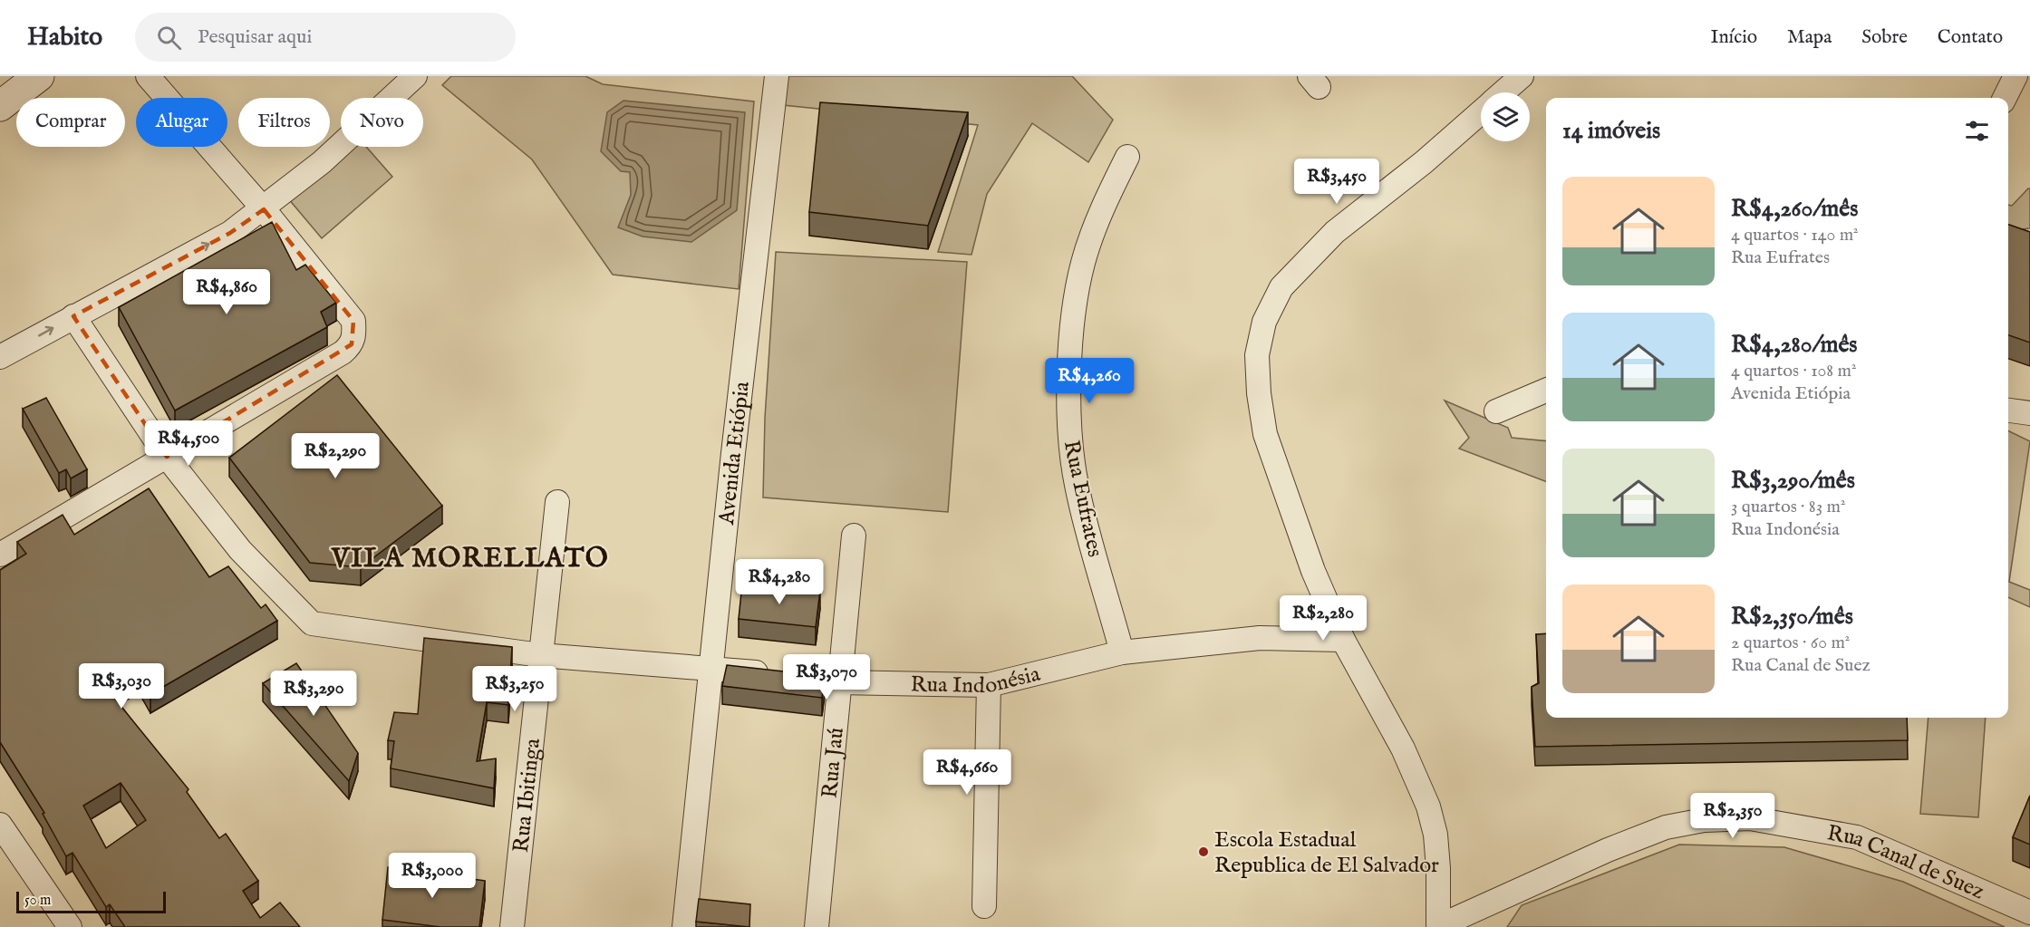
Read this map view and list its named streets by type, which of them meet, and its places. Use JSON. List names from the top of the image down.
{
  "streets": {
    "street": [
      "Avenida Etiópia",
      "Rua Eufrates",
      "Rua Indonésia",
      "Rua Jaú",
      "Rua Ibitinga",
      "Rua Canal de Suez"
    ]
  },
  "crossings": [
    ["Avenida Etiópia", "Rua Indonésia"],
    ["Rua Eufrates", "Rua Indonésia"],
    ["Rua Indonésia", "Rua Jaú"],
    ["Rua Indonésia", "Rua Ibitinga"]
  ],
  "districts": ["VILA MORELLATO"],
  "places": ["Escola Estadual Republica de El Salvador"],
  "scale_bar": "50 m",
  "page": {
    "header": "Habito",
    "search": "Pesquisar aqui",
    "nav": [
      "Início",
      "Mapa",
      "Sobre",
      "Contato"
    ],
    "chip": [
      "Comprar",
      "Alugar",
      "Filtros",
      "Novo"
    ],
    "heading": "14 imóveis",
    "price": [
      "R$3,450",
      "R$4,860",
      "R$4,260",
      "R$4,500",
      "R$2,290",
      "R$4,280",
      "R$2,280",
      "R$3,070",
      "R$3,030",
      "R$3,250",
      "R$3,290",
      "R$4,660",
      "R$2,350",
      "R$3,000"
    ],
    "list": [
      {
        "name": "R$4,260/mês",
        "note": "4 quartos · 140 m² · Rua Eufrates"
      },
      {
        "name": "R$4,280/mês",
        "note": "4 quartos · 108 m² · Avenida Etiópia"
      },
      {
        "name": "R$3,290/mês",
        "note": "3 quartos · 83 m² · Rua Indonésia"
      },
      {
        "name": "R$2,350/mês",
        "note": "2 quartos · 60 m² · Rua Canal de Suez"
      }
    ],
    "scale": "50 m"
  }
}
